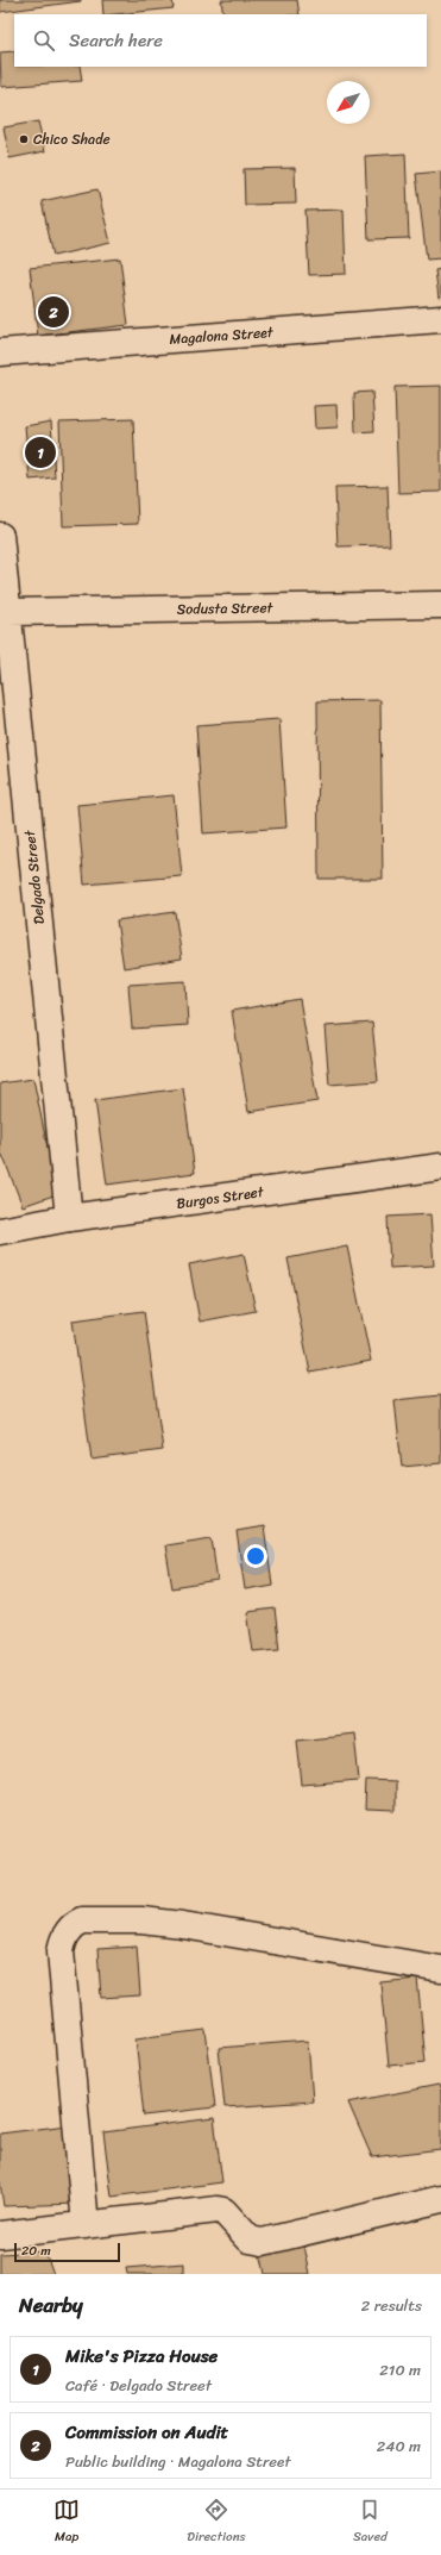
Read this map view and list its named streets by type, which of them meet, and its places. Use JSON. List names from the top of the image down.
{
  "streets": {
    "street": [
      "Magalona Street",
      "Sodusta Street",
      "Delgado Street",
      "Burgos Street"
    ]
  },
  "crossings": [
    ["Sodusta Street", "Delgado Street"],
    ["Delgado Street", "Burgos Street"]
  ],
  "places": ["Chico Shade"],
  "scale_bar": "20 m",
  "north": "bottom left",
  "page": {
    "search": "Search here",
    "pins": ["2", "1"],
    "scale": "20 m",
    "heading": ["Nearby", "2 results"],
    "list": [
      {
        "mark": "1",
        "name": "Mike's Pizza House",
        "note": "Café · Delgado Street",
        "value": "210 m"
      },
      {
        "mark": "2",
        "name": "Commission on Audit",
        "note": "Public building · Magalona Street",
        "value": "240 m"
      }
    ],
    "nav": ["Map", "Directions", "Saved"]
  }
}
